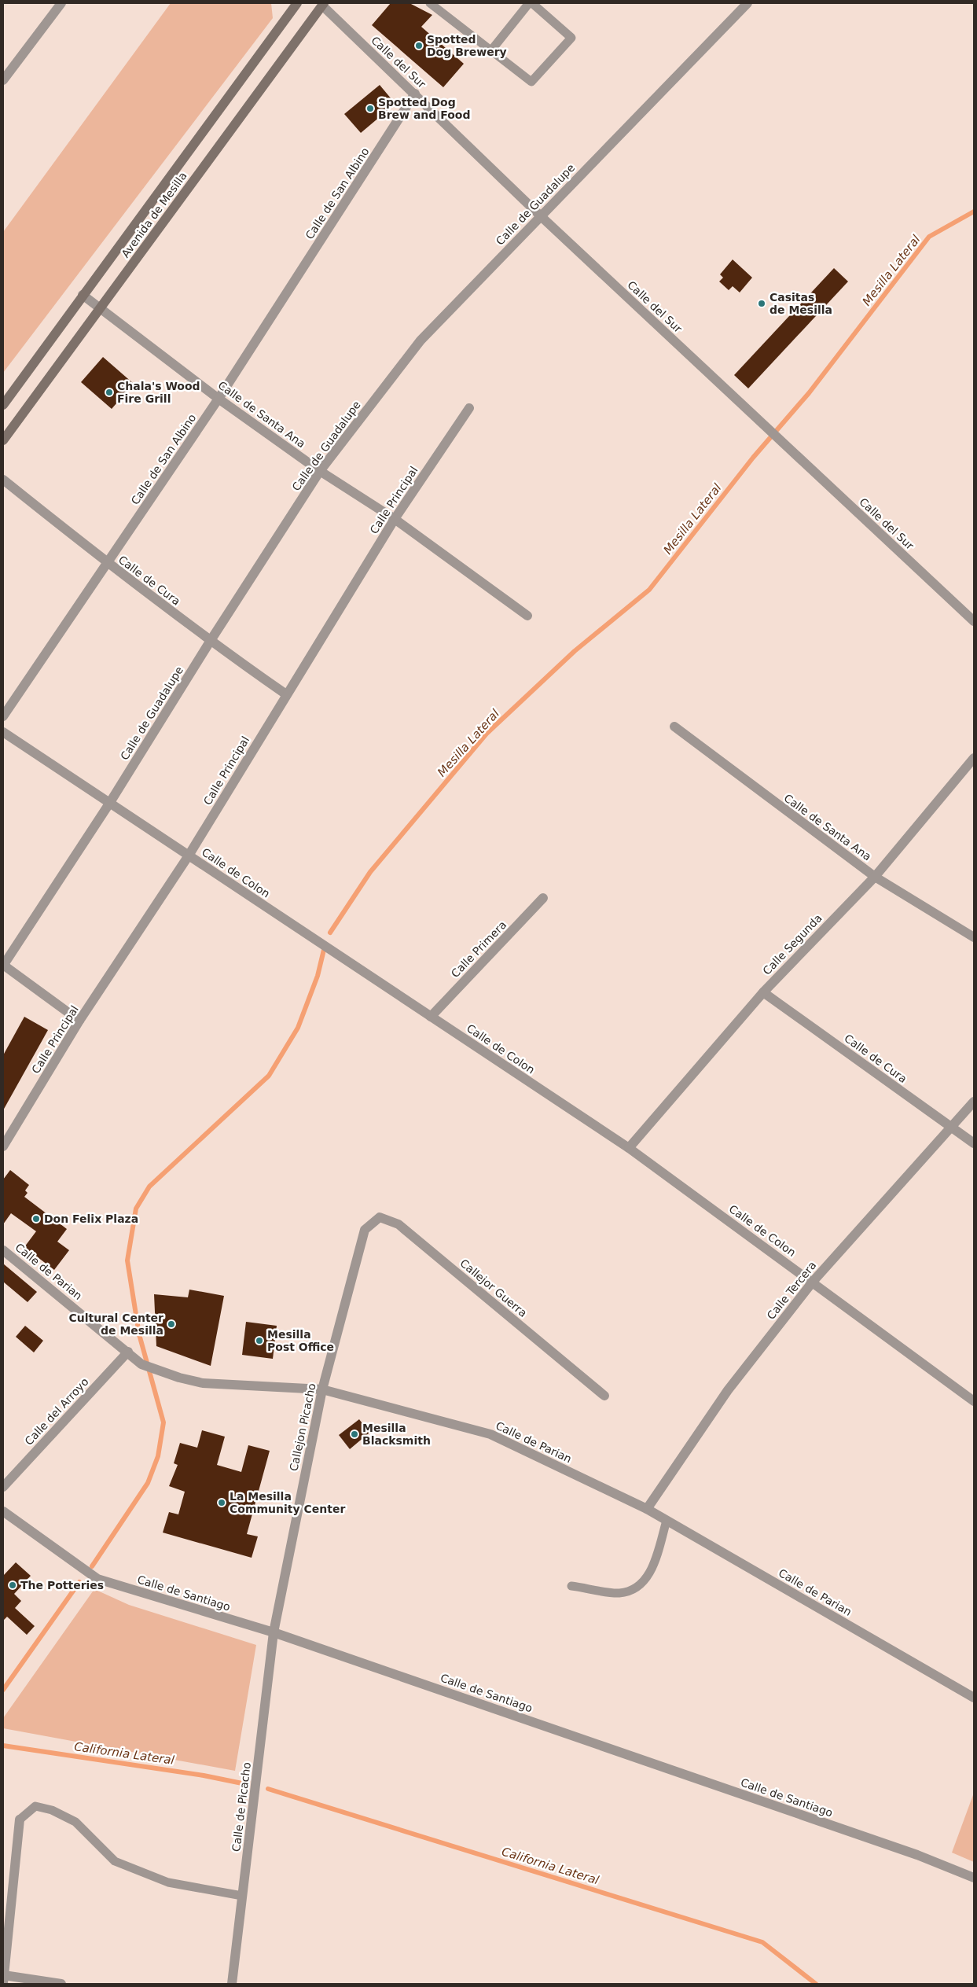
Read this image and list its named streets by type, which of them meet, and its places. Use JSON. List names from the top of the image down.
{
  "streets": {
    "main road": ["Avenida de Mesilla"],
    "street": [
      "Calle del Sur",
      "Calle de San Albino",
      "Calle de Guadalupe",
      "Calle de Santa Ana",
      "Calle Principal",
      "Calle de Cura",
      "Calle de Colon",
      "Calle Segunda",
      "Calle Primera",
      "Calle de Parian",
      "Callejor Guerra",
      "Calle Tercera",
      "Calle del Arroyo",
      "Callejon Picacho",
      "Calle de Santiago",
      "Calle de Picacho"
    ]
  },
  "crossings": [
    ["Calle del Sur", "Calle de San Albino"],
    ["Calle del Sur", "Calle de Guadalupe"],
    ["Calle del Sur", "Avenida de Mesilla"],
    ["Calle de San Albino", "Calle de Santa Ana"],
    ["Calle de San Albino", "Calle de Cura"],
    ["Calle de Guadalupe", "Calle de Santa Ana"],
    ["Calle de Guadalupe", "Calle de Cura"],
    ["Calle de Guadalupe", "Calle de Colon"],
    ["Avenida de Mesilla", "Calle de Santa Ana"],
    ["Calle de Santa Ana", "Calle Principal"],
    ["Calle de Santa Ana", "Calle Segunda"],
    ["Calle Principal", "Calle de Cura"],
    ["Calle Principal", "Calle de Colon"],
    ["Calle de Cura", "Calle Segunda"],
    ["Calle de Cura", "Calle Tercera"],
    ["Calle de Colon", "Calle Segunda"],
    ["Calle de Colon", "Calle Primera"],
    ["Calle de Colon", "Calle Tercera"],
    ["Calle de Parian", "Calle Tercera"],
    ["Calle de Parian", "Calle del Arroyo"],
    ["Calle de Parian", "Callejon Picacho"],
    ["Callejor Guerra", "Callejon Picacho"],
    ["Callejon Picacho", "Calle de Santiago"],
    ["Callejon Picacho", "Calle de Picacho"],
    ["Calle de Santiago", "Calle de Picacho"]
  ],
  "water": ["Mesilla Lateral", "California Lateral"],
  "places": [
    "Spotted Dog Brewery",
    "Spotted Dog Brew and Food",
    "Casitas de Mesilla",
    "Chala's Wood Fire Grill",
    "Don Felix Plaza",
    "Cultural Center de Mesilla",
    "Mesilla Post Office",
    "Mesilla Blacksmith",
    "La Mesilla Community Center",
    "The Potteries"
  ]
}
